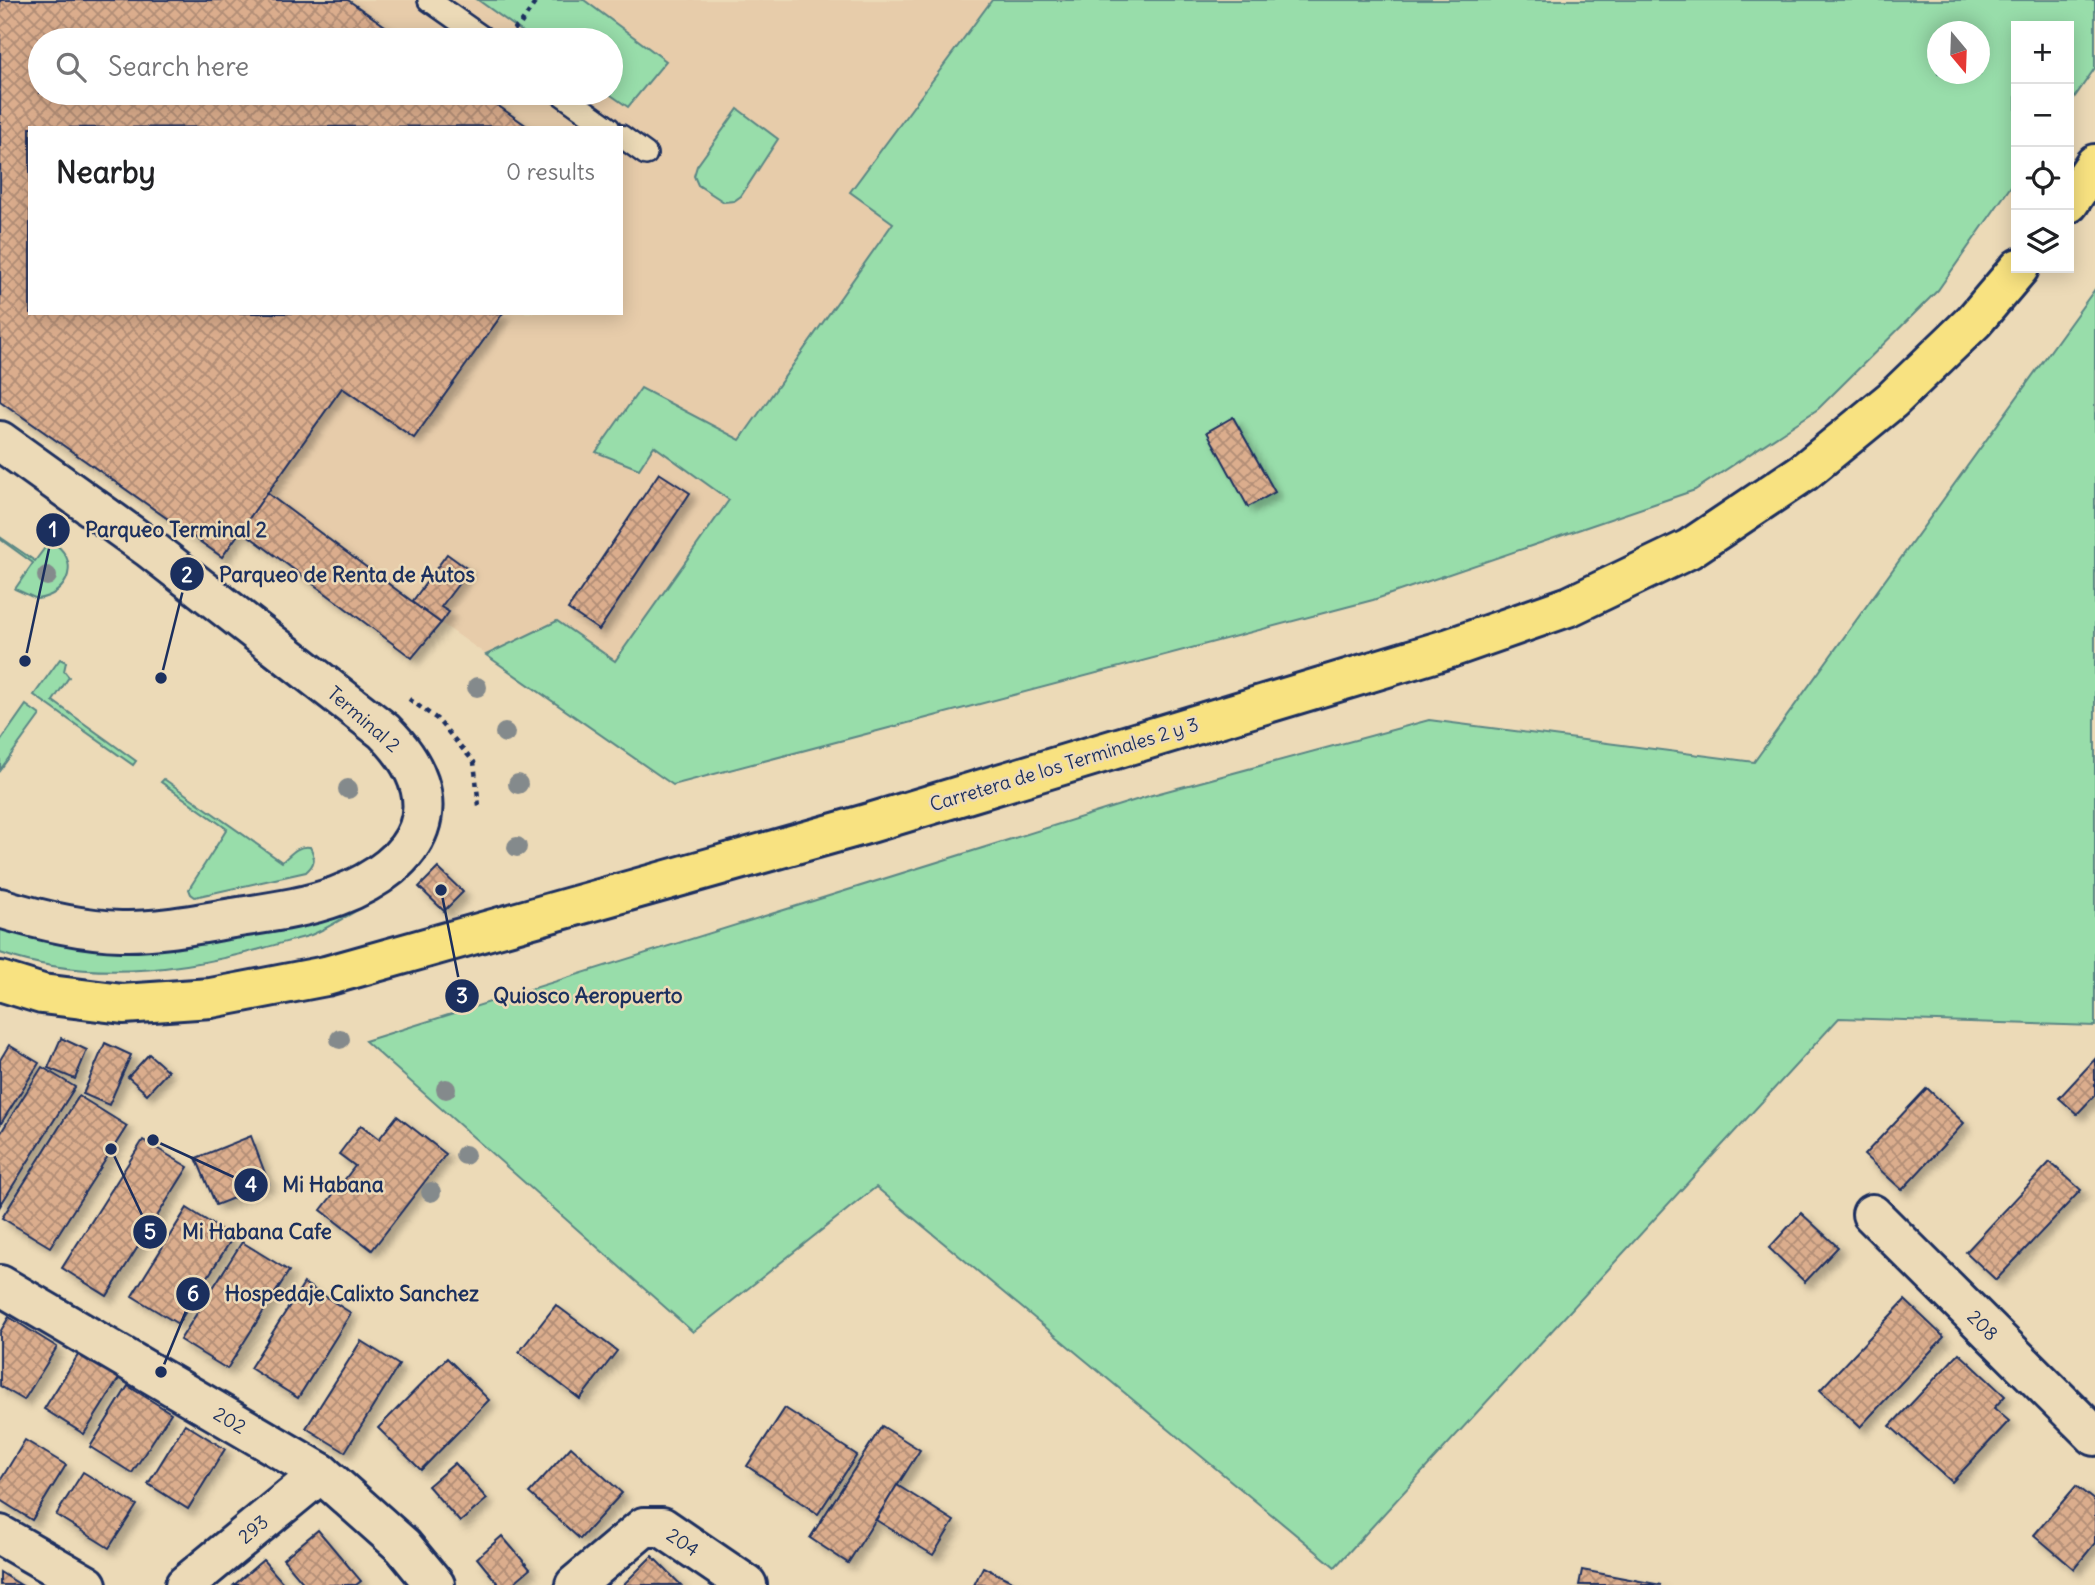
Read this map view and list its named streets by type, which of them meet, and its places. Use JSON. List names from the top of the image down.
{
  "streets": {
    "main road": ["Carretera de los Terminales 2 y 3"],
    "street": [
      "Terminal 2",
      "208",
      "202",
      "293",
      "204"
    ]
  },
  "crossings": [
    ["202", "293"]
  ],
  "places": [
    "Parqueo Terminal 2",
    "Parqueo de Renta de Autos",
    "Quiosco Aeropuerto",
    "Mi Habana",
    "Mi Habana Cafe",
    "Hospedaje Calixto Sanchez"
  ],
  "north": "bottom",
  "page": {
    "map_buttons": ["+", "−"],
    "search": "Search here",
    "heading": ["Nearby", "0 results"]
  }
}
